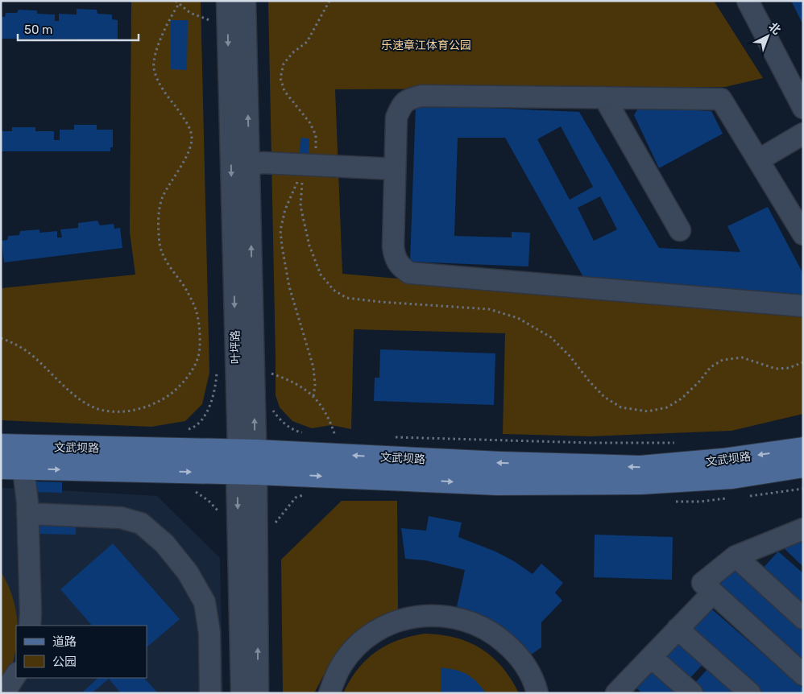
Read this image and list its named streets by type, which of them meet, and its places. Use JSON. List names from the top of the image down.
{
  "streets": {
    "main road": ["文武坝路"],
    "street": ["叶坪路"]
  },
  "crossings": [
    ["叶坪路", "文武坝路"]
  ],
  "parks": ["乐速章江体育公园"],
  "legend": ["道路", "公园"],
  "scale_bar": "50 m",
  "north": "top right"
}
